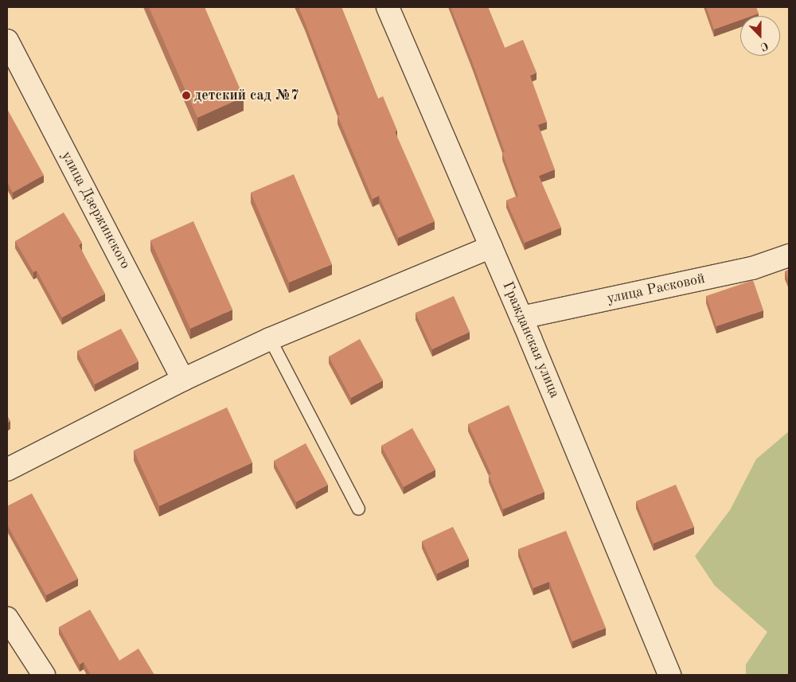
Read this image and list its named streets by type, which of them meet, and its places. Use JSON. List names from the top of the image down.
{
  "streets": {
    "street": ["улица Дзержинского", "улица Расковой", "Гражданская улица"]
  },
  "crossings": [
    ["улица Расковой", "Гражданская улица"]
  ],
  "places": ["детский сад №7"],
  "north": "bottom"
}
